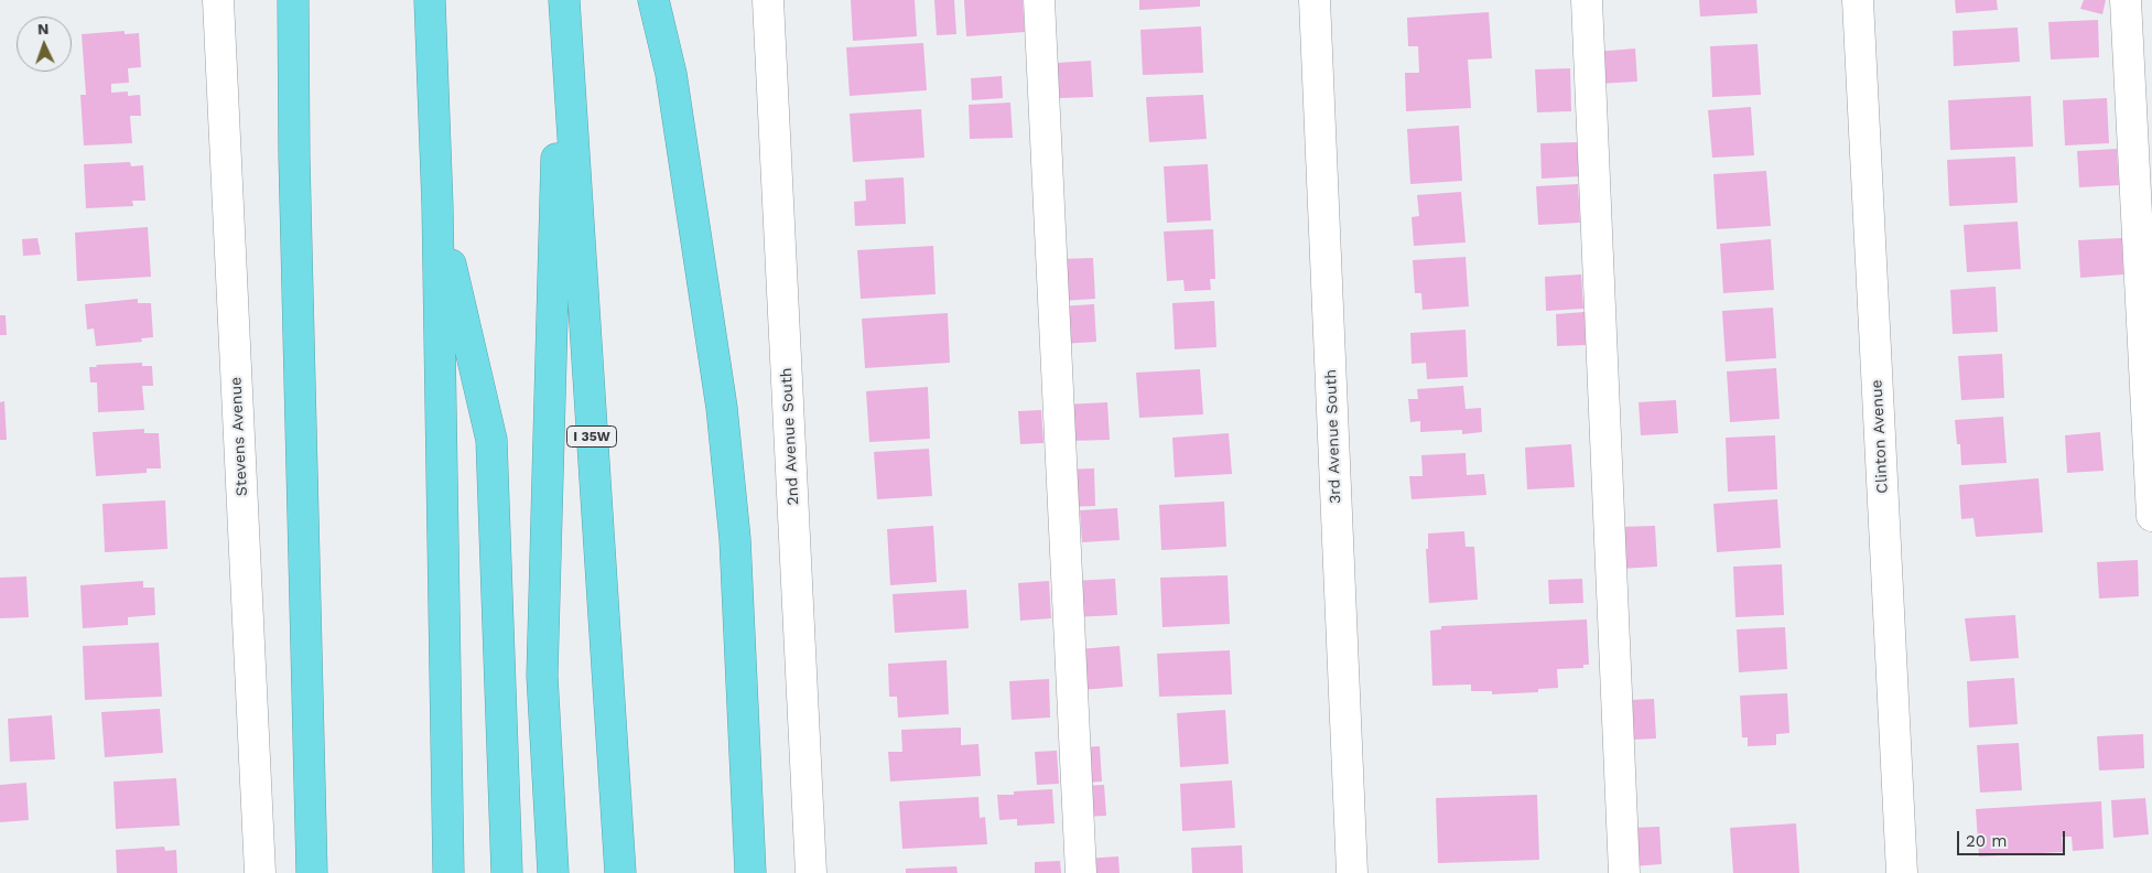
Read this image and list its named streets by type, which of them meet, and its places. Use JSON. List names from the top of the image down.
{
  "streets": {
    "highway": ["I 35W"],
    "street": [
      "Stevens Avenue",
      "2nd Avenue South",
      "3rd Avenue South",
      "Clinton Avenue"
    ]
  },
  "scale_bar": "20 m",
  "north": "top"
}
